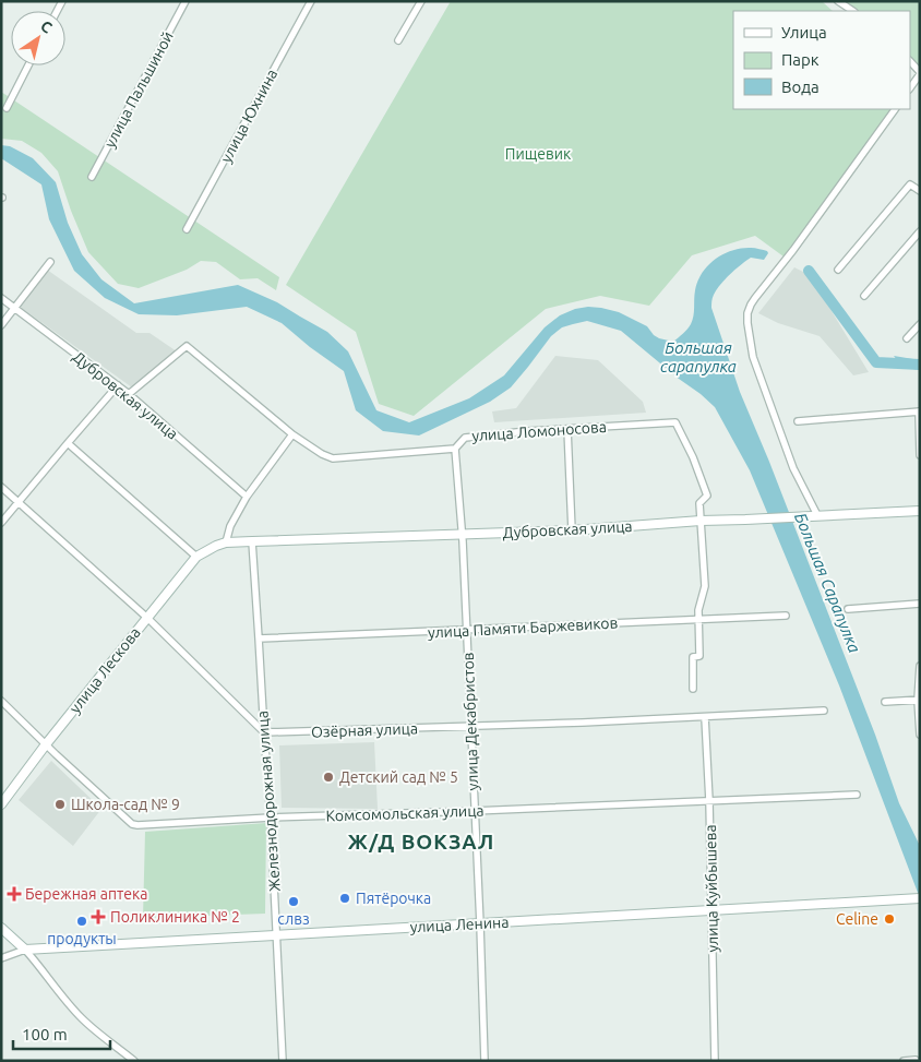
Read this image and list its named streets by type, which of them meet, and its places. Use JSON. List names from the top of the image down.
{
  "streets": {
    "street": [
      "улица Пальшиной",
      "улица Юхнина",
      "Дубровская улица",
      "улица Ломоносова",
      "улица Памяти Баржевиков",
      "улица Лескова",
      "улица Декабристов",
      "Озёрная улица",
      "Железнодорожная улица",
      "Комсомольская улица",
      "улица Куйбышева",
      "улица Ленина"
    ]
  },
  "crossings": [
    ["Дубровская улица", "улица Ломоносова"],
    ["Дубровская улица", "улица Лескова"],
    ["Дубровская улица", "улица Декабристов"],
    ["Дубровская улица", "Железнодорожная улица"],
    ["улица Ломоносова", "улица Декабристов"],
    ["улица Памяти Баржевиков", "улица Декабристов"],
    ["улица Памяти Баржевиков", "Железнодорожная улица"],
    ["улица Лескова", "Комсомольская улица"],
    ["улица Декабристов", "Озёрная улица"],
    ["улица Декабристов", "Комсомольская улица"],
    ["улица Декабристов", "улица Ленина"],
    ["Озёрная улица", "Железнодорожная улица"],
    ["Озёрная улица", "улица Куйбышева"],
    ["Железнодорожная улица", "Комсомольская улица"],
    ["Железнодорожная улица", "улица Ленина"],
    ["Комсомольская улица", "улица Куйбышева"],
    ["улица Куйбышева", "улица Ленина"]
  ],
  "districts": ["Ж/Д ВОКЗАЛ"],
  "water": ["Большая сарапулка", "Большая Сарапулка"],
  "parks": ["Пищевик"],
  "places": {
    "other": [
      "Детский сад № 5",
      "Школа-сад № 9",
      "Пятёрочка",
      "слвз",
      "Celine",
      "продукты"
    ],
    "health": ["Бережная аптека", "Поликлиника № 2"]
  },
  "legend": ["Улица", "Парк", "Вода"],
  "scale_bar": "100 m",
  "north": "top right"
}
